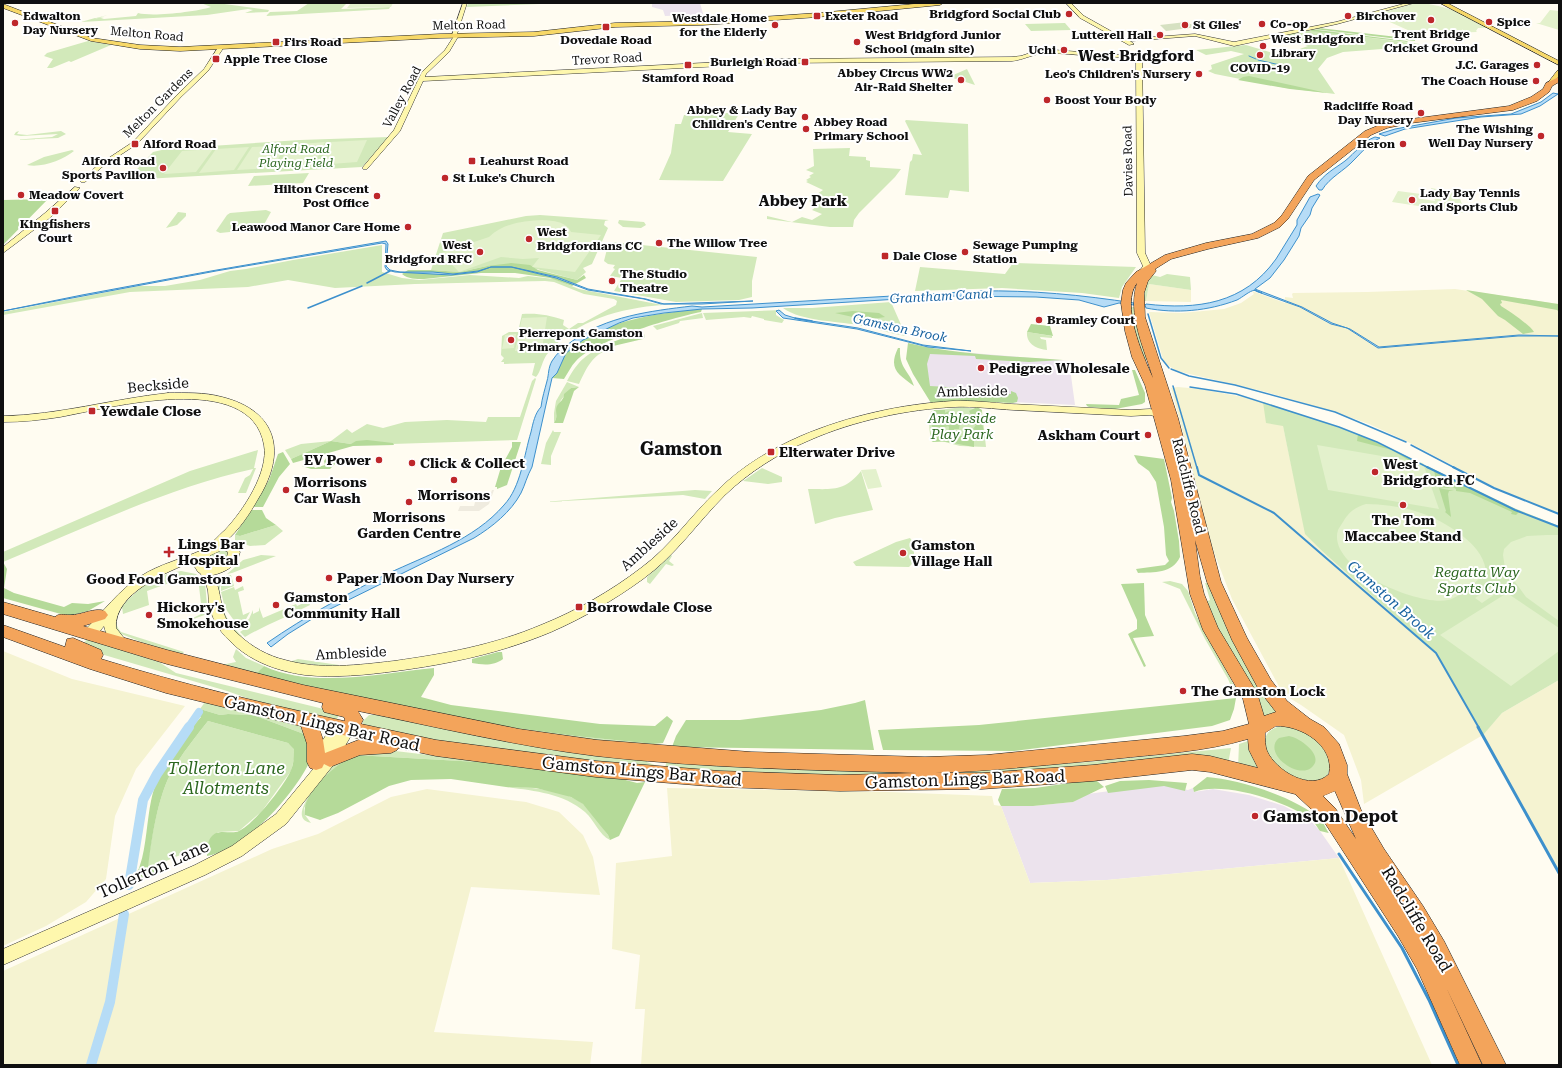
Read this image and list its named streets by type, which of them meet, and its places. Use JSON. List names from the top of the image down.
{
  "streets": {
    "highway": ["Radcliffe Road", "Gamston Lings Bar Road"],
    "main road": ["Melton Road"],
    "street": [
      "Trevor Road",
      "Valley Road",
      "Melton Gardens",
      "Davies Road",
      "Beckside",
      "Ambleside",
      "Tollerton Lane"
    ]
  },
  "crossings": [
    ["Melton Road", "Valley Road"],
    ["Melton Road", "Melton Gardens"],
    ["Trevor Road", "Valley Road"],
    ["Trevor Road", "Davies Road"],
    ["Davies Road", "Radcliffe Road"],
    ["Ambleside", "Radcliffe Road"],
    ["Radcliffe Road", "Gamston Lings Bar Road"],
    ["Gamston Lings Bar Road", "Tollerton Lane"]
  ],
  "districts": ["West Bridgford", "Abbey Park", "Gamston"],
  "water": ["Grantham Canal", "Gamston Brook"],
  "parks": [
    "Alford Road Playing Field",
    "Ambleside Play Park",
    "Regatta Way Sports Club",
    "Tollerton Lane Allotments"
  ],
  "places": {
    "other": [
      "Bridgford Social Club",
      "Birchover",
      "Trent Bridge Cricket Ground",
      "Spice",
      "Edwalton Day Nursery",
      "Co-op",
      "Westdale Home for the Elderly",
      "St Giles'",
      "Lutterell Hall",
      "West Bridgford Junior School (main site)",
      "West Bridgford Library",
      "Uchi",
      "COVID-19",
      "J.C. Garages",
      "Leo's Children's Nursery",
      "Abbey Circus WW2 Air-Raid Shelter",
      "The Coach House",
      "Boost Your Body",
      "Radcliffe Road Day Nursery",
      "Abbey & Lady Bay Children's Centre",
      "Abbey Road Primary School",
      "The Wishing Well Day Nursery",
      "Heron",
      "Alford Road Sports Pavilion",
      "St Luke's Church",
      "Meadow Covert",
      "Hilton Crescent Post Office",
      "Lady Bay Tennis and Sports Club",
      "Leawood Manor Care Home",
      "West Bridgfordians CC",
      "The Willow Tree",
      "West Bridgford RFC",
      "Sewage Pumping Station",
      "The Studio Theatre",
      "Bramley Court",
      "Pierrepont Gamston Primary School",
      "Pedigree Wholesale",
      "Askham Court",
      "EV Power",
      "Click & Collect",
      "West Bridgford FC",
      "Morrisons",
      "Morrisons Car Wash",
      "Morrisons Garden Centre",
      "The Tom Maccabee Stand",
      "Gamston Village Hall",
      "Paper Moon Day Nursery",
      "Good Food Gamston",
      "Gamston Community Hall",
      "Hickory's Smokehouse",
      "The Gamston Lock",
      "Gamston Depot"
    ],
    "transit": [
      "Exeter Road",
      "Dovedale Road",
      "Firs Road",
      "Apple Tree Close",
      "Burleigh Road",
      "Stamford Road",
      "Alford Road",
      "Leahurst Road",
      "Kingfishers Court",
      "Dale Close",
      "Yewdale Close",
      "Elterwater Drive",
      "Borrowdale Close"
    ],
    "health": ["Lings Bar Hospital"]
  }
}
